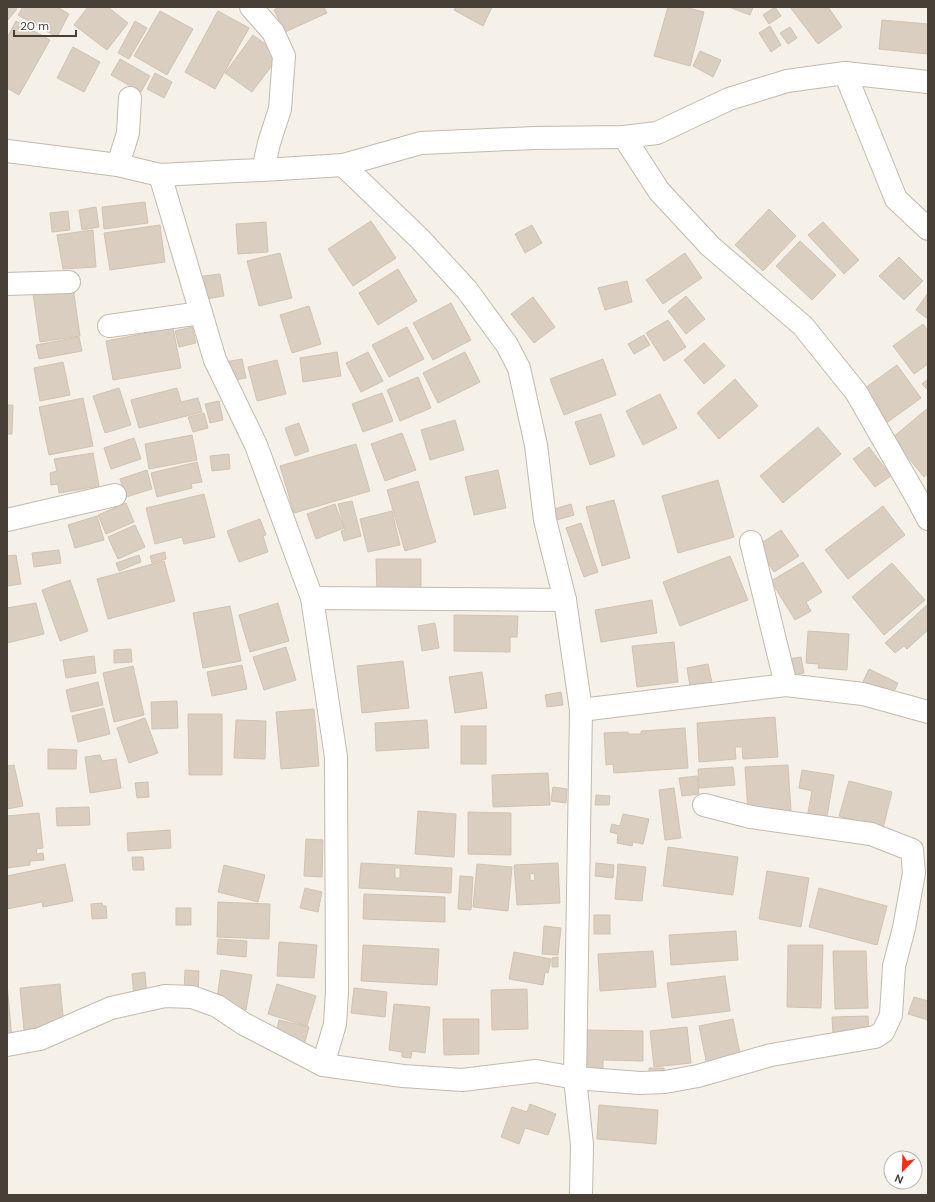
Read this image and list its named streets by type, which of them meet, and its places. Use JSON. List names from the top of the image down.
{
  "scale_bar": "20 m",
  "north": "bottom left"
}
